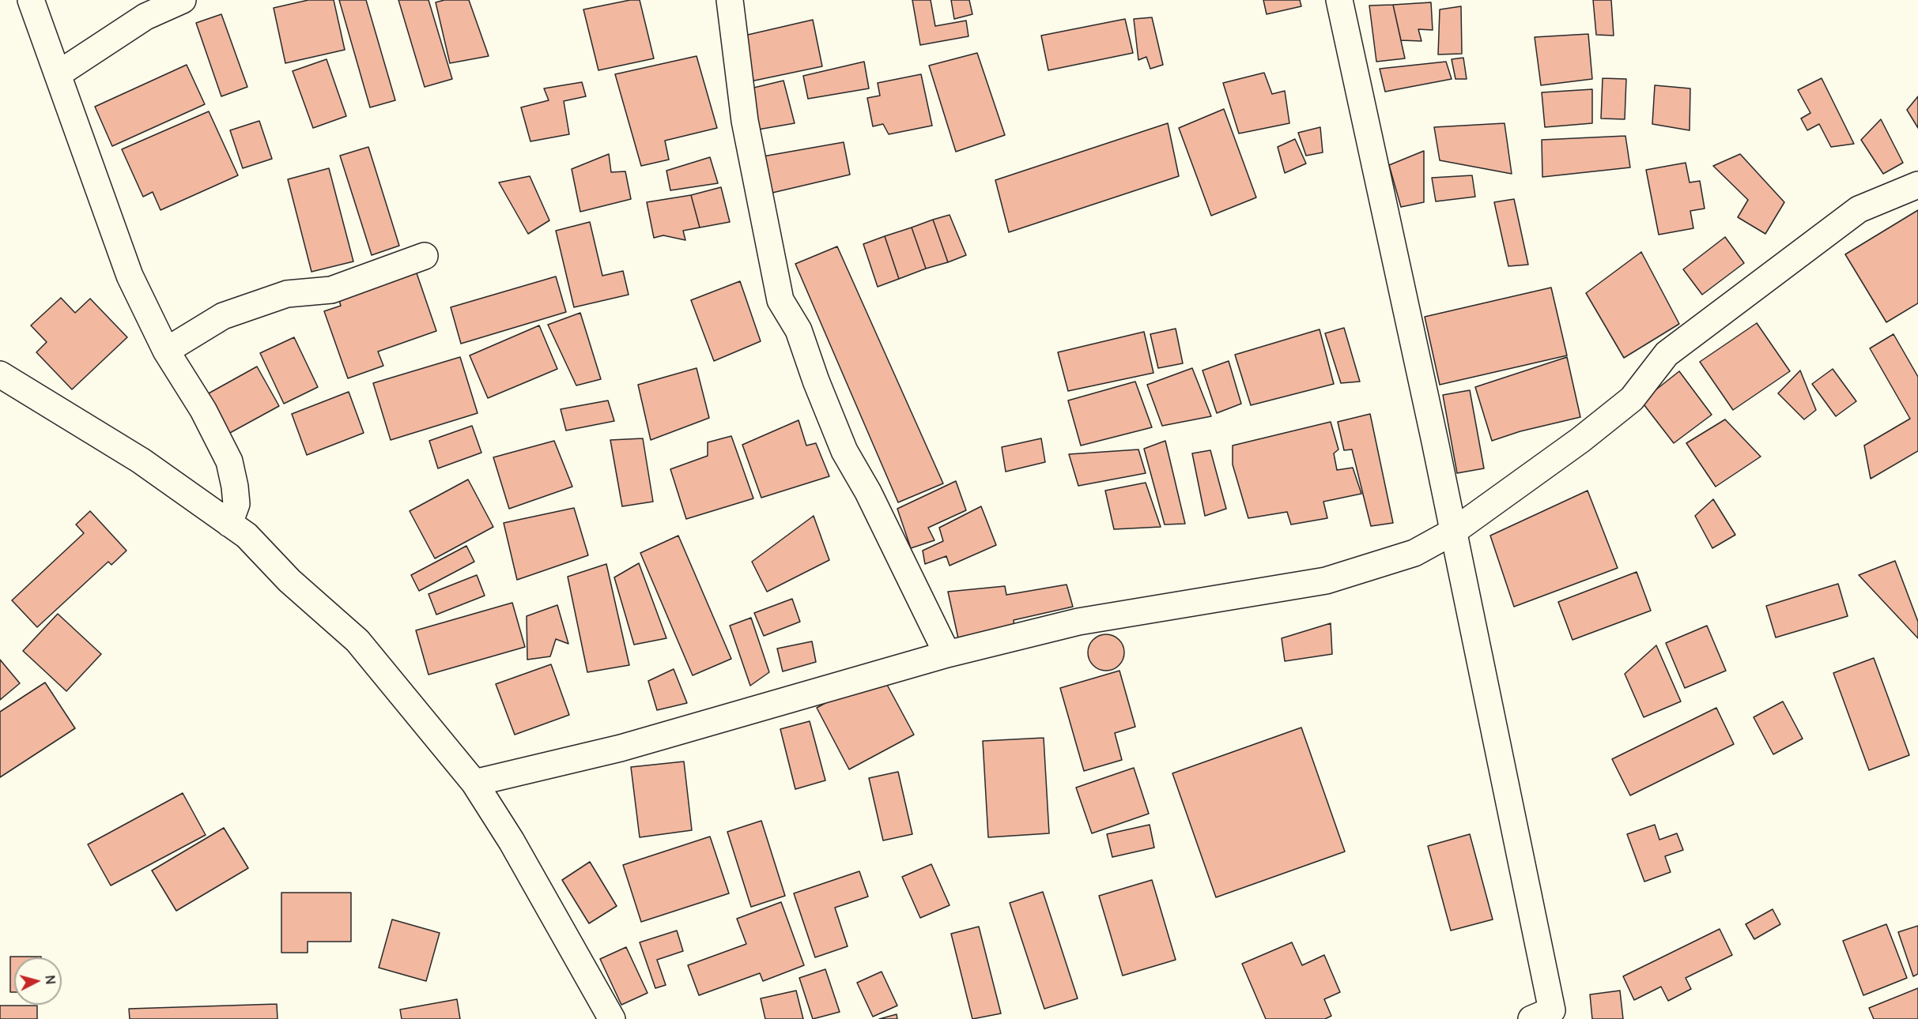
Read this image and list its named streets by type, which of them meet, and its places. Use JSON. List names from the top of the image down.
{
  "north": "right"
}
